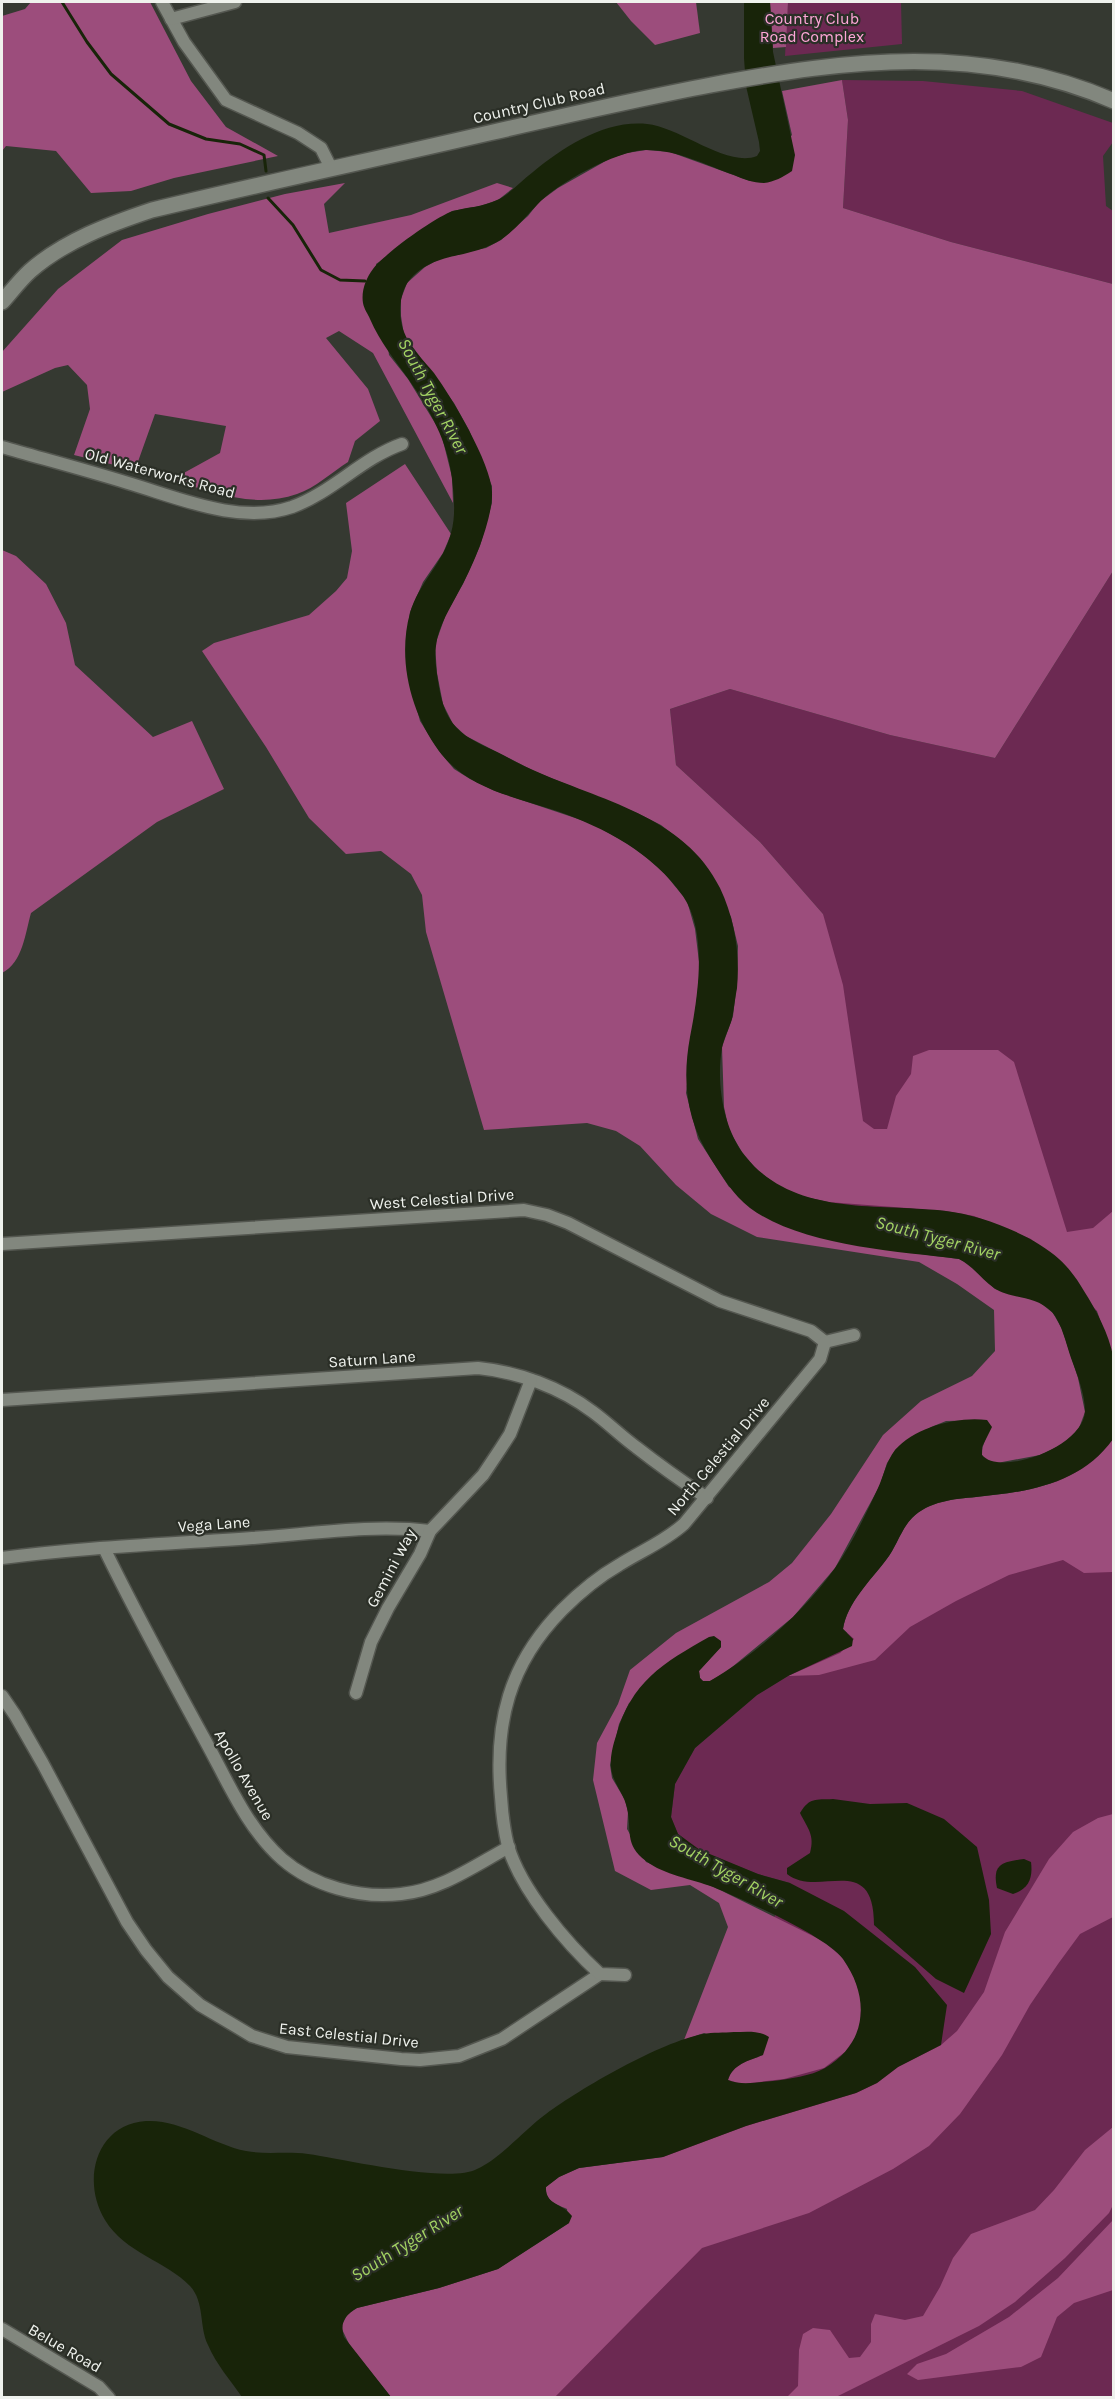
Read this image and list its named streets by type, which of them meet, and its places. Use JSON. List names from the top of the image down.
{
  "streets": {
    "street": [
      "Country Club Road",
      "Old Waterworks Road",
      "West Celestial Drive",
      "Saturn Lane",
      "North Celestial Drive",
      "Vega Lane",
      "Gemini Way",
      "Apollo Avenue",
      "East Celestial Drive",
      "Belue Road"
    ]
  },
  "crossings": [
    ["West Celestial Drive", "North Celestial Drive"],
    ["Saturn Lane", "North Celestial Drive"],
    ["Saturn Lane", "Gemini Way"],
    ["North Celestial Drive", "Apollo Avenue"],
    ["North Celestial Drive", "East Celestial Drive"],
    ["Vega Lane", "Gemini Way"],
    ["Vega Lane", "Apollo Avenue"]
  ],
  "water": ["South Tyger River"],
  "parks": ["Country Club Road Complex"]
}
